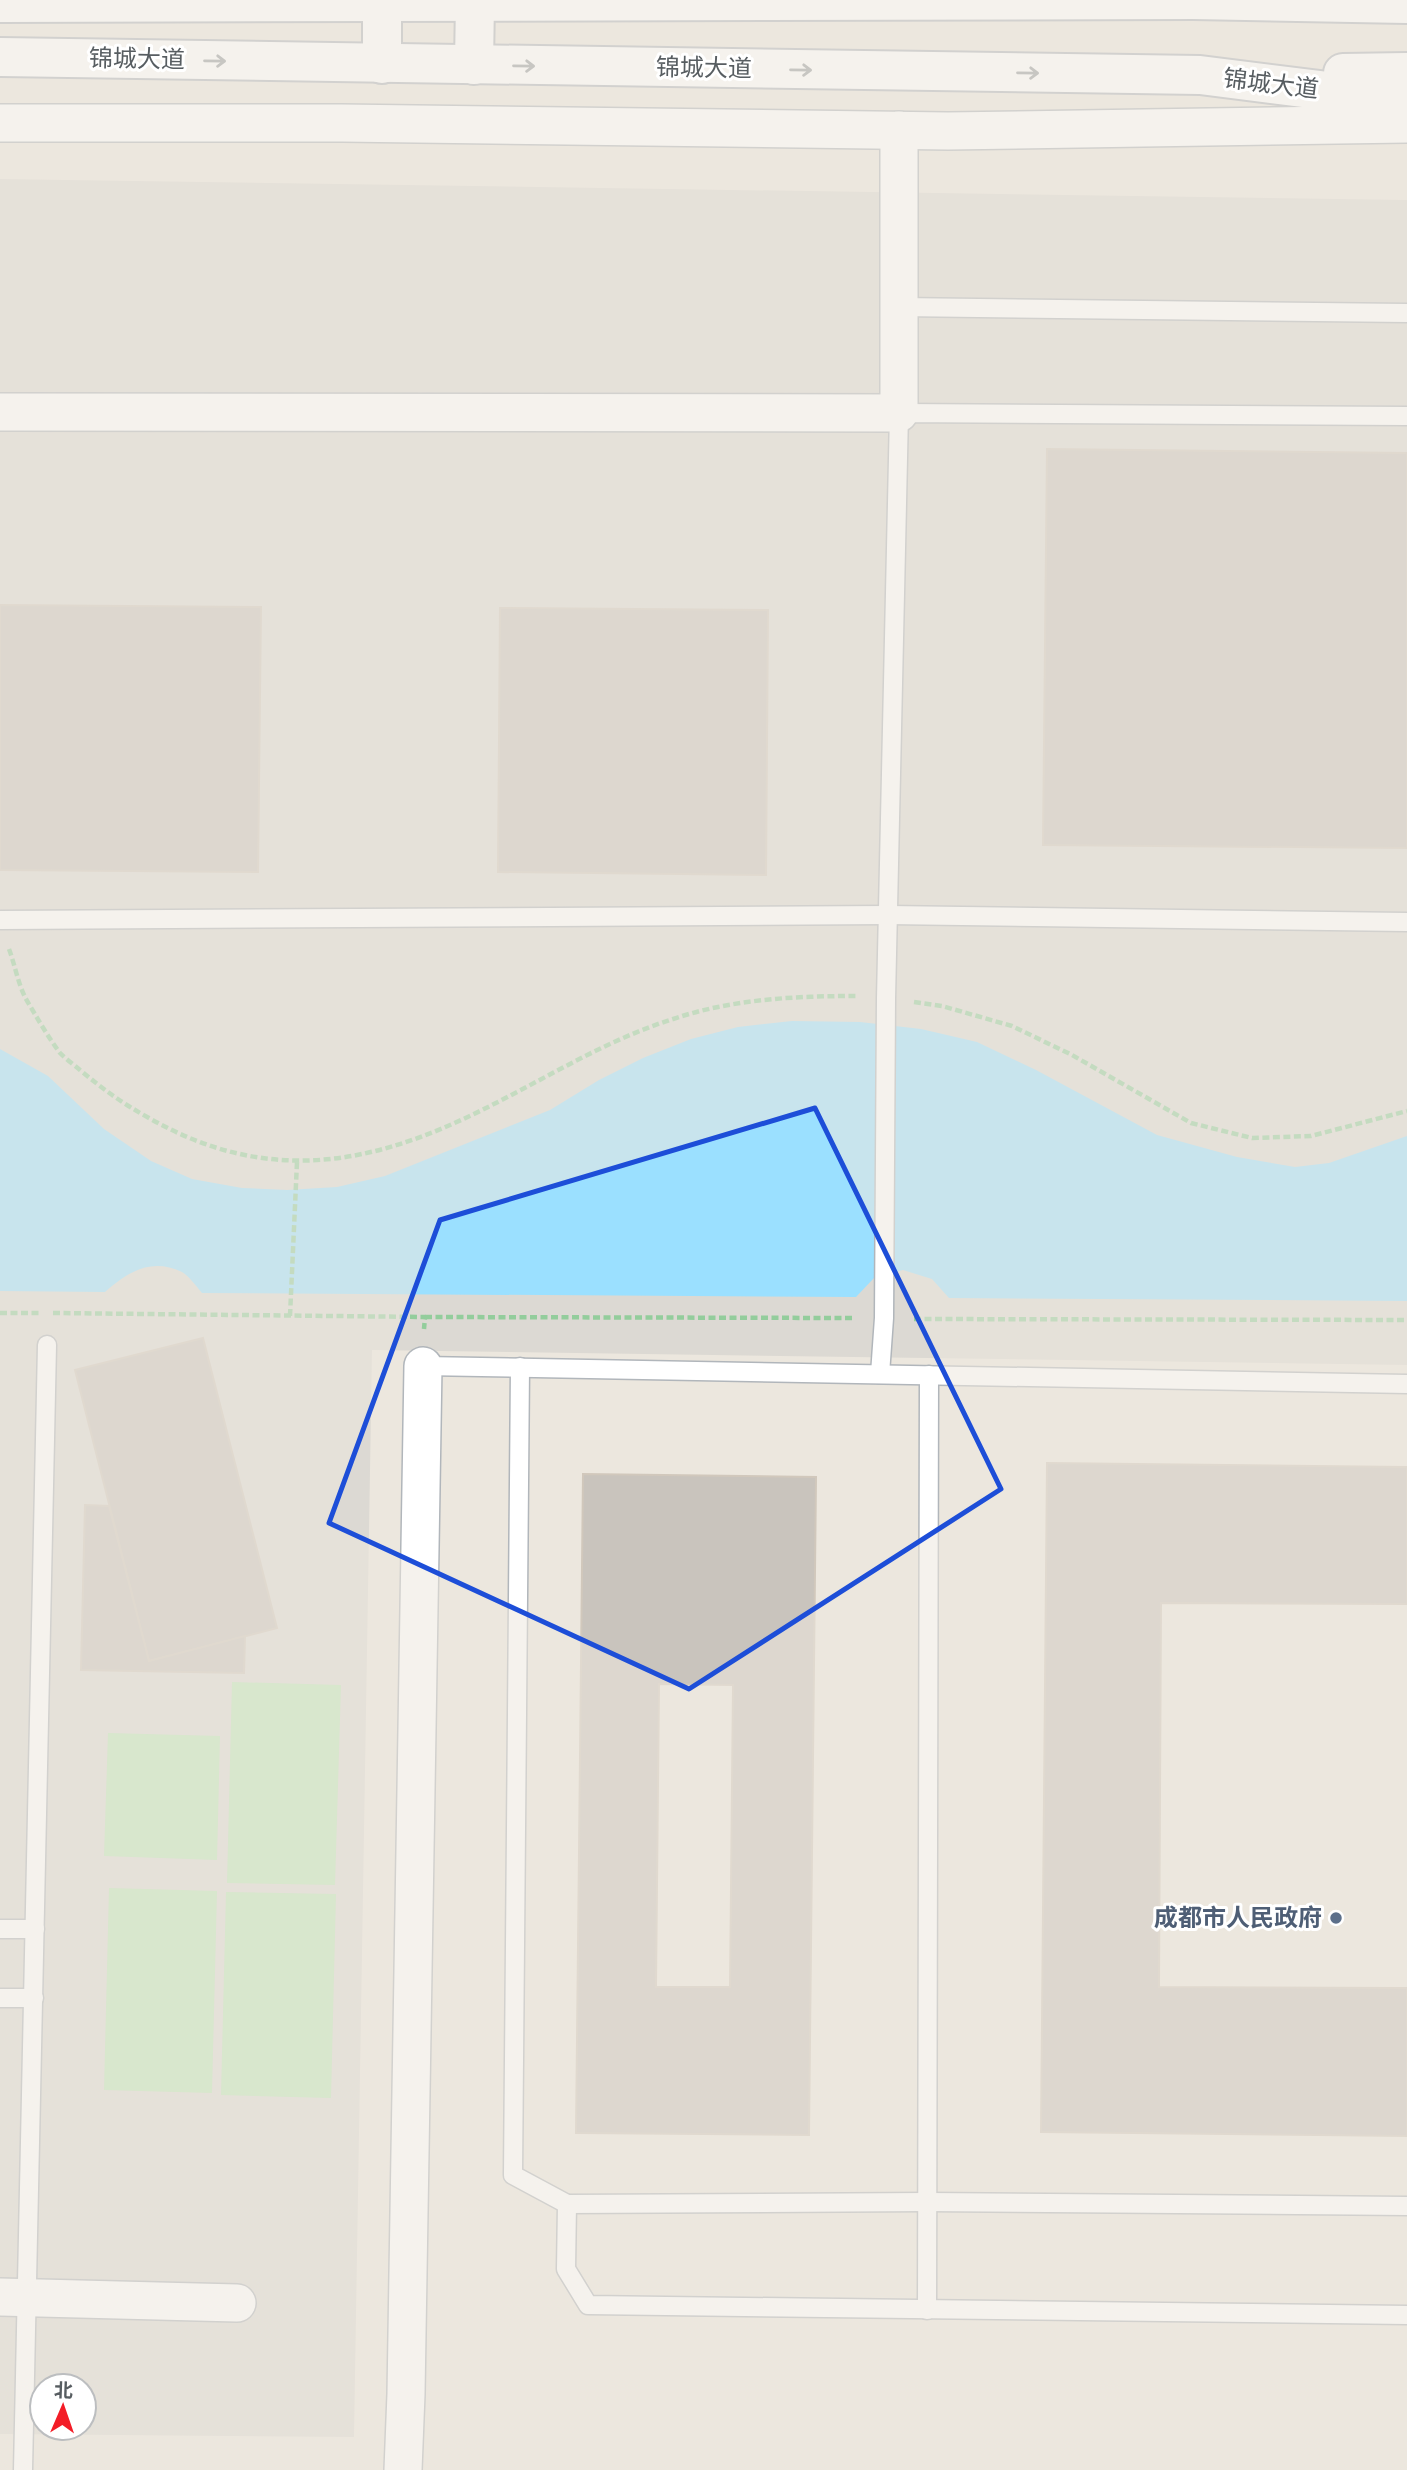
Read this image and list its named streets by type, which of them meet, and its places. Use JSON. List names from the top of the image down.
{
  "streets": {
    "main road": ["锦城大道"]
  },
  "places": ["成都市人民政府"],
  "north": "top"
}
